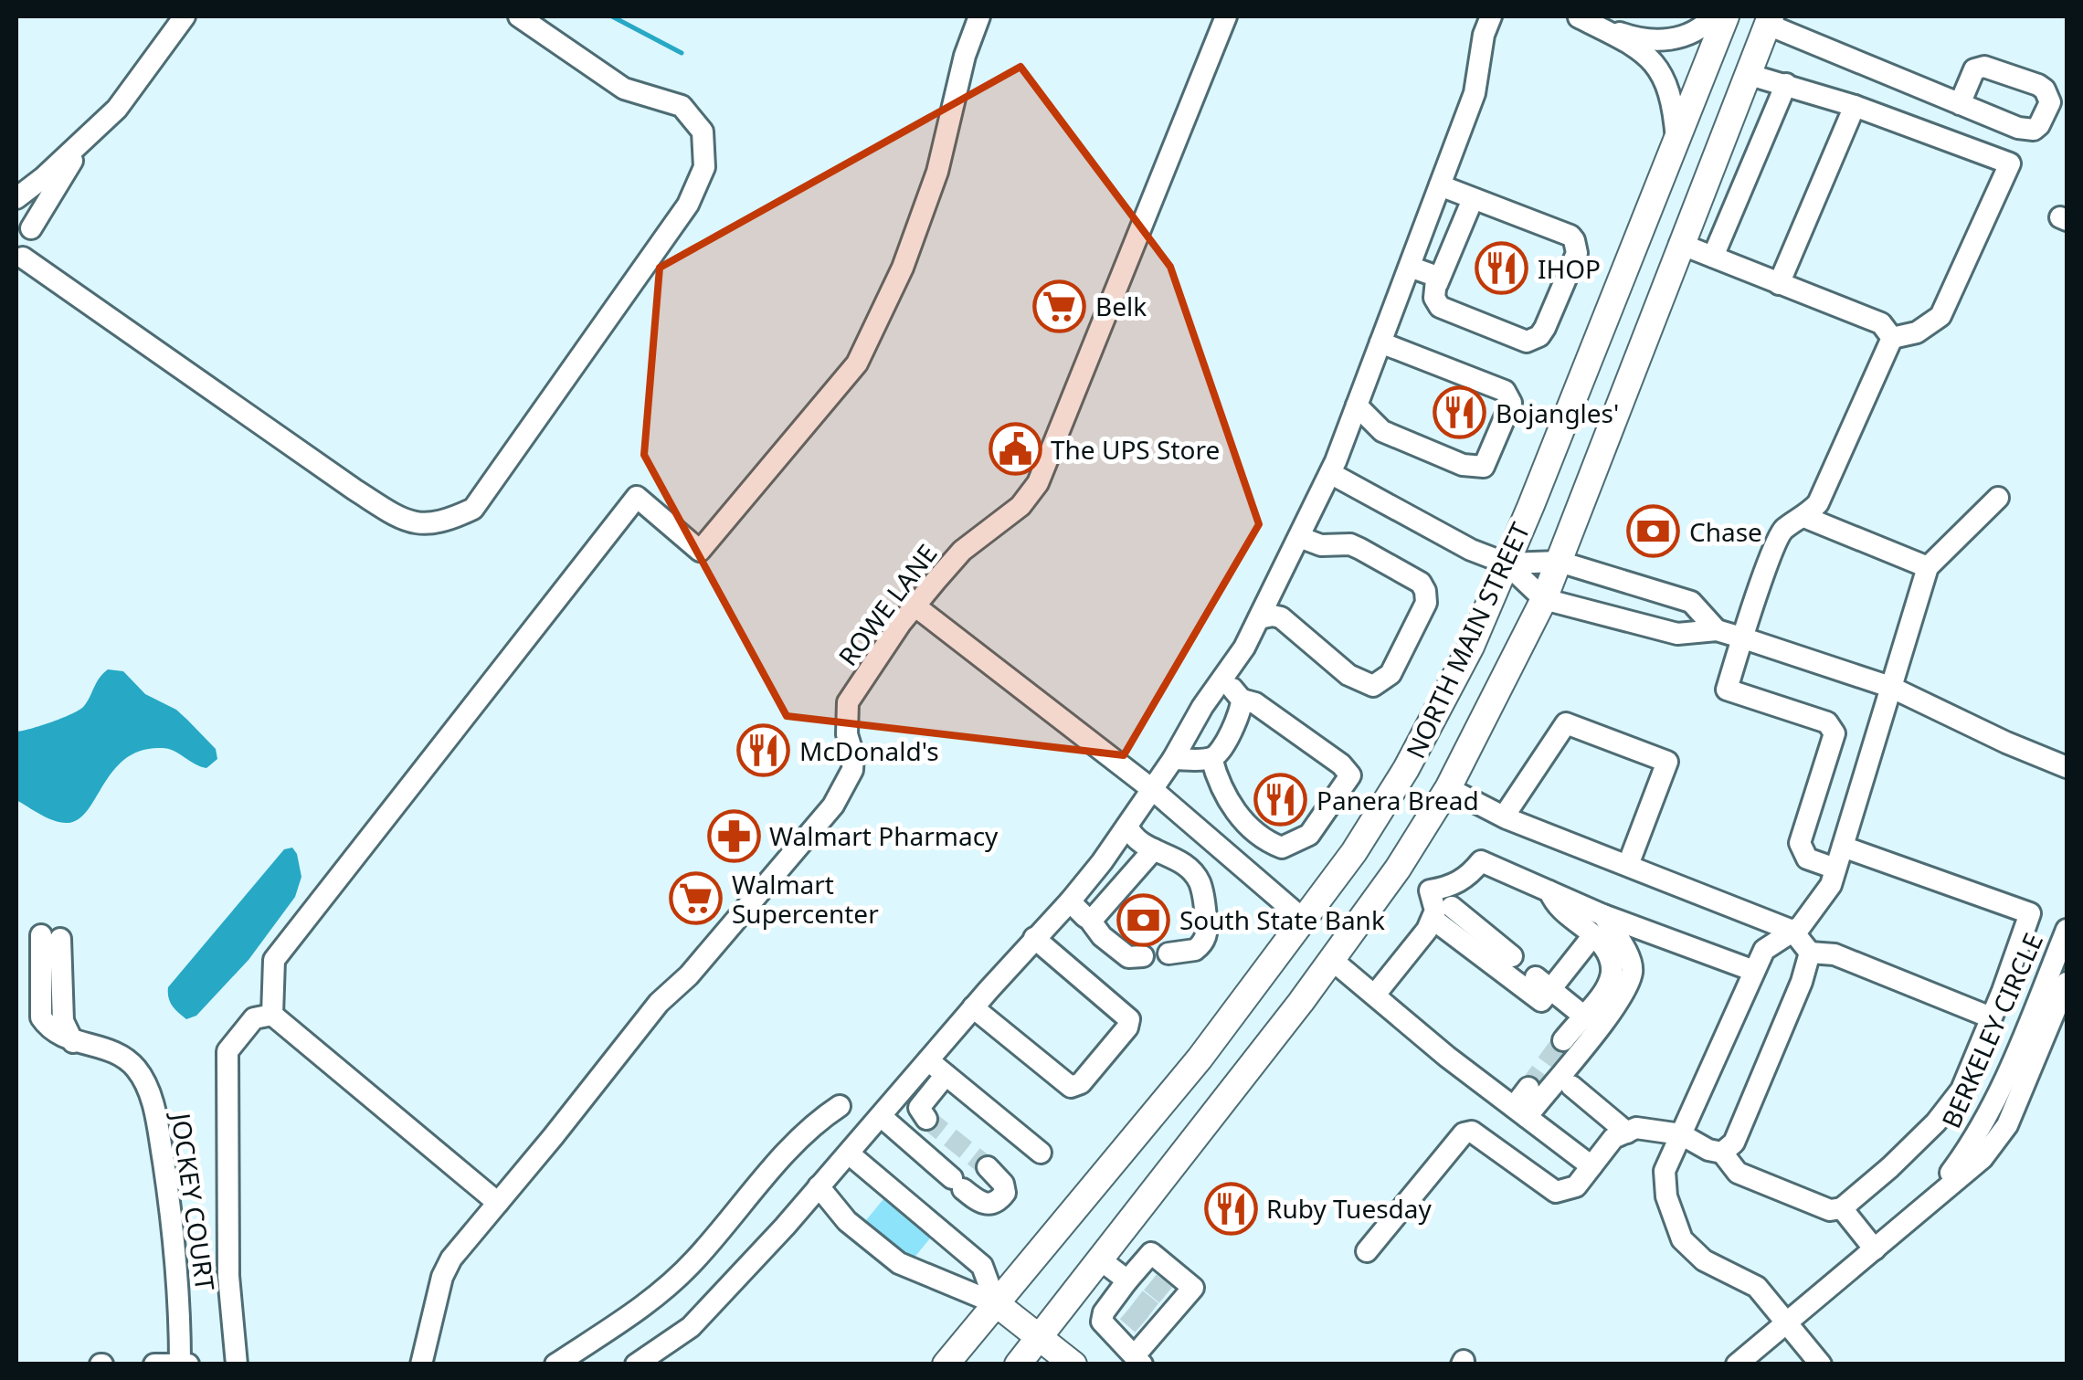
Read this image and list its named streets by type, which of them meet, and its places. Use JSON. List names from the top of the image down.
{
  "streets": {
    "main road": ["NORTH MAIN STREET"],
    "street": ["ROWE LANE", "BERKELEY CIRCLE", "JOCKEY COURT"]
  },
  "places": {
    "restaurant": [
      "IHOP",
      "Bojangles'",
      "McDonald's",
      "Panera Bread",
      "Ruby Tuesday"
    ],
    "supermarket": ["Belk", "Walmart Supercenter"],
    "public building": ["The UPS Store"],
    "bank": ["Chase", "South State Bank"],
    "pharmacy": ["Walmart Pharmacy"]
  }
}
